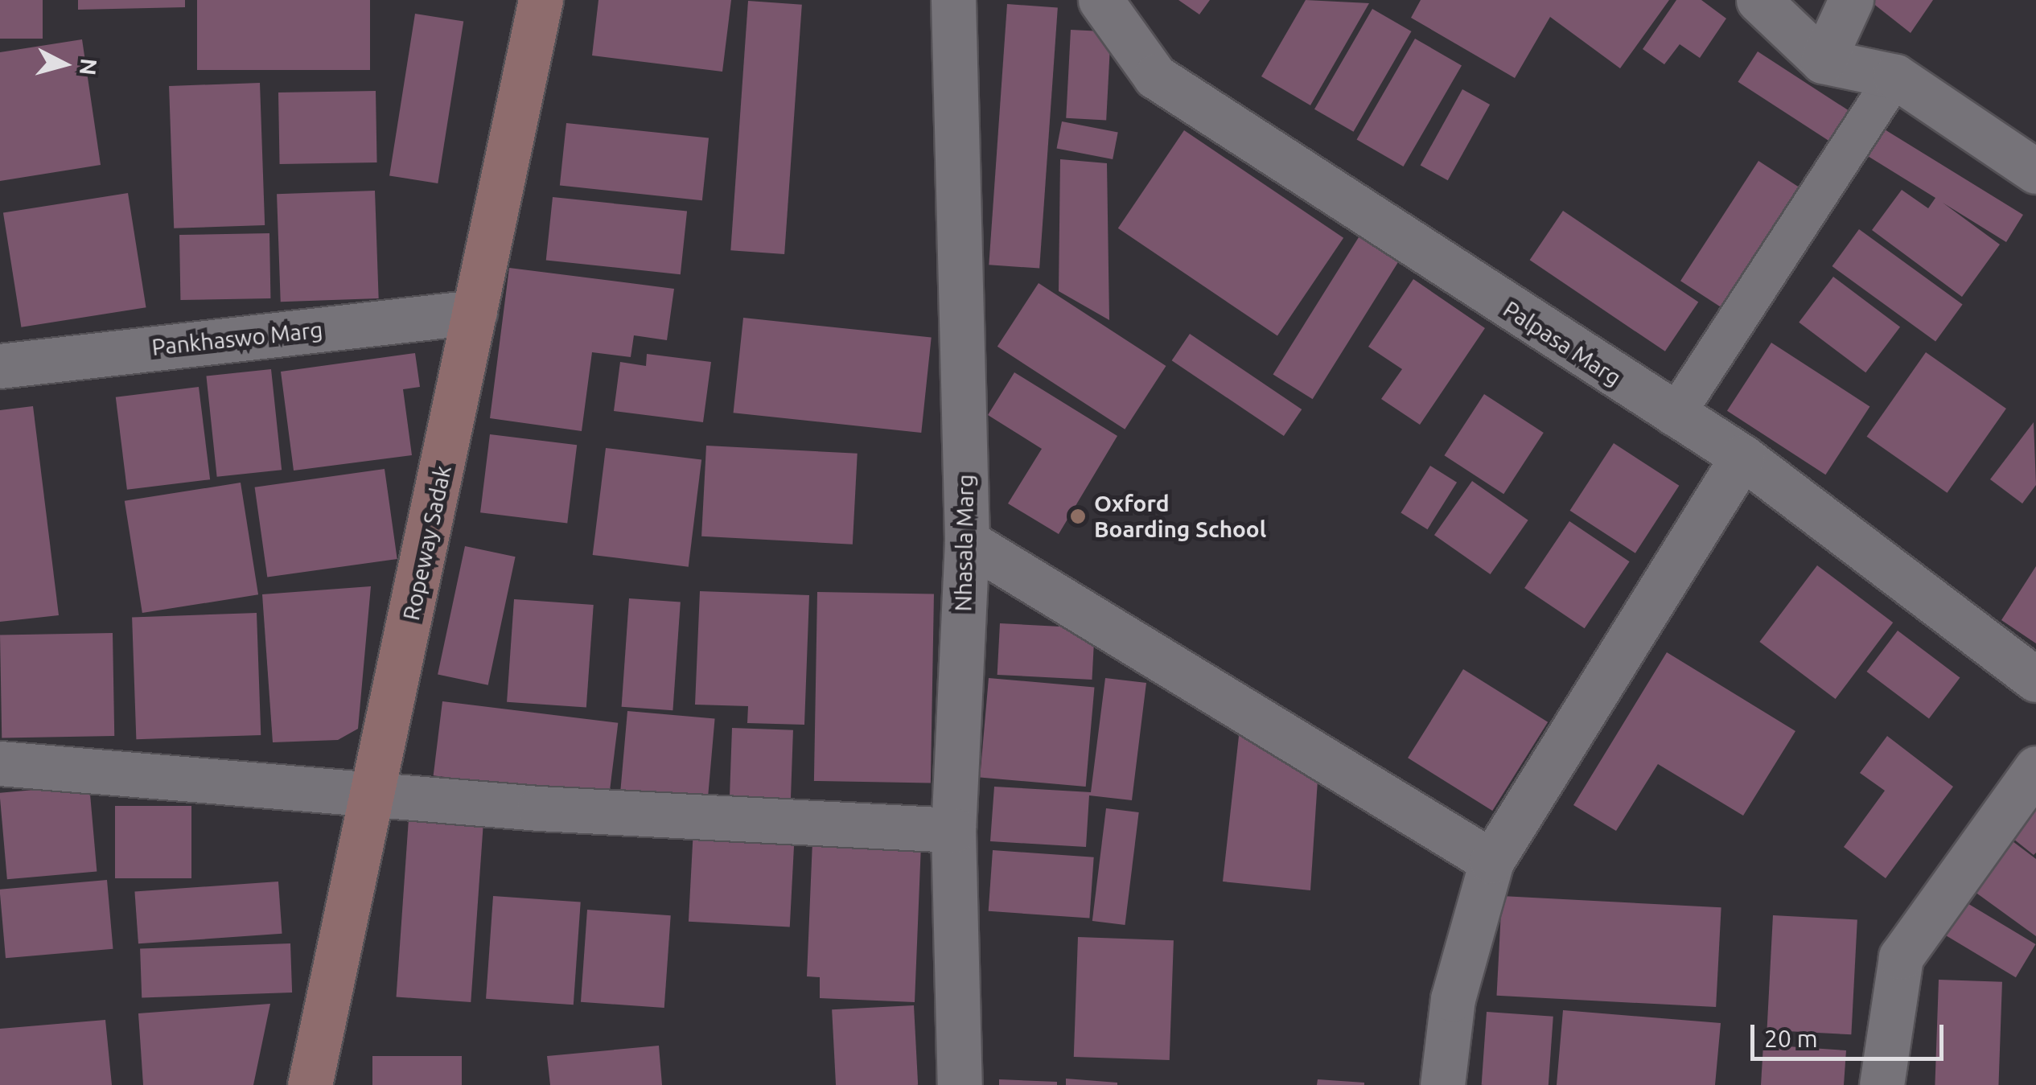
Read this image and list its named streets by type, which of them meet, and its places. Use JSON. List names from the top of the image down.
{
  "streets": {
    "main road": ["Ropeway Sadak"],
    "street": ["Pankhaswo Marg", "Palpasa Marg", "Nhasala Marg"]
  },
  "crossings": [
    ["Pankhaswo Marg", "Ropeway Sadak"]
  ],
  "places": ["Oxford Boarding School"],
  "scale_bar": "20 m",
  "north": "right"
}
